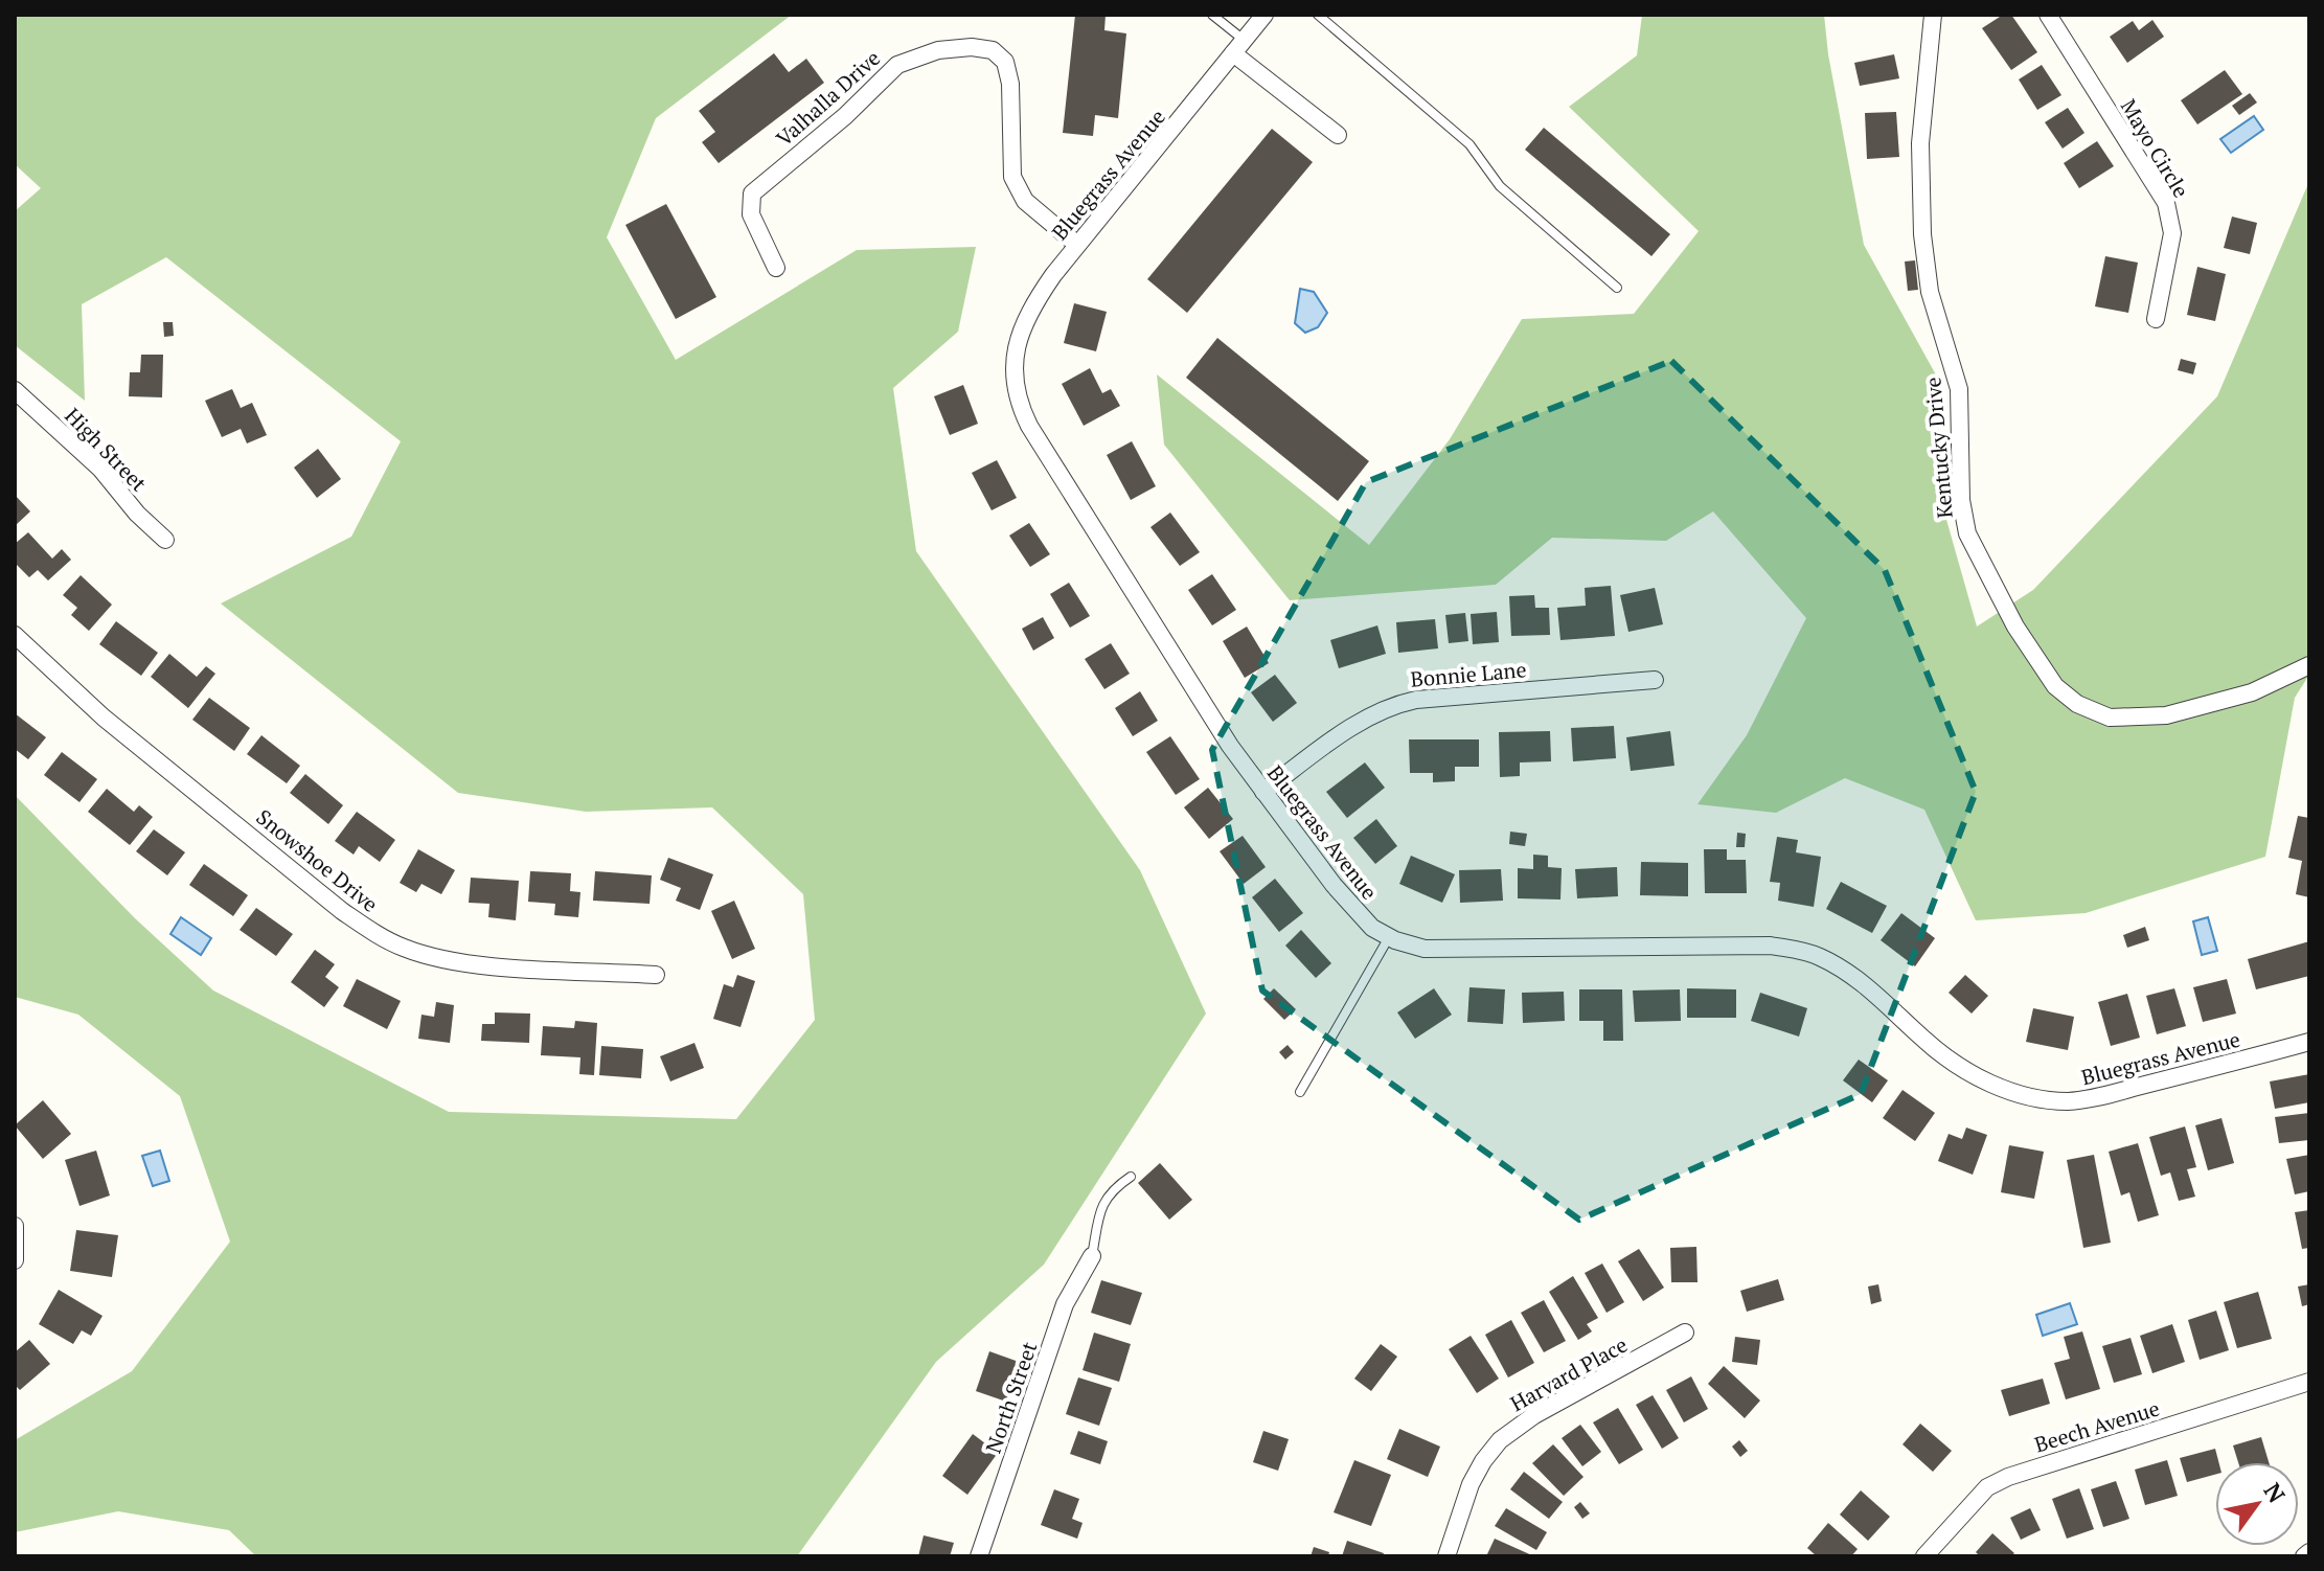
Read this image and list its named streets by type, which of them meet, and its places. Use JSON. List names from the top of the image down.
{
  "streets": {
    "street": [
      "Valhalla Drive",
      "Mayo Circle",
      "Bluegrass Avenue",
      "Kentucky Drive",
      "High Street",
      "Bonnie Lane",
      "Snowshoe Drive",
      "Harvard Place",
      "North Street",
      "Beech Avenue"
    ]
  },
  "crossings": [
    ["Valhalla Drive", "Bluegrass Avenue"],
    ["Bluegrass Avenue", "Bonnie Lane"]
  ],
  "north": "top right"
}
